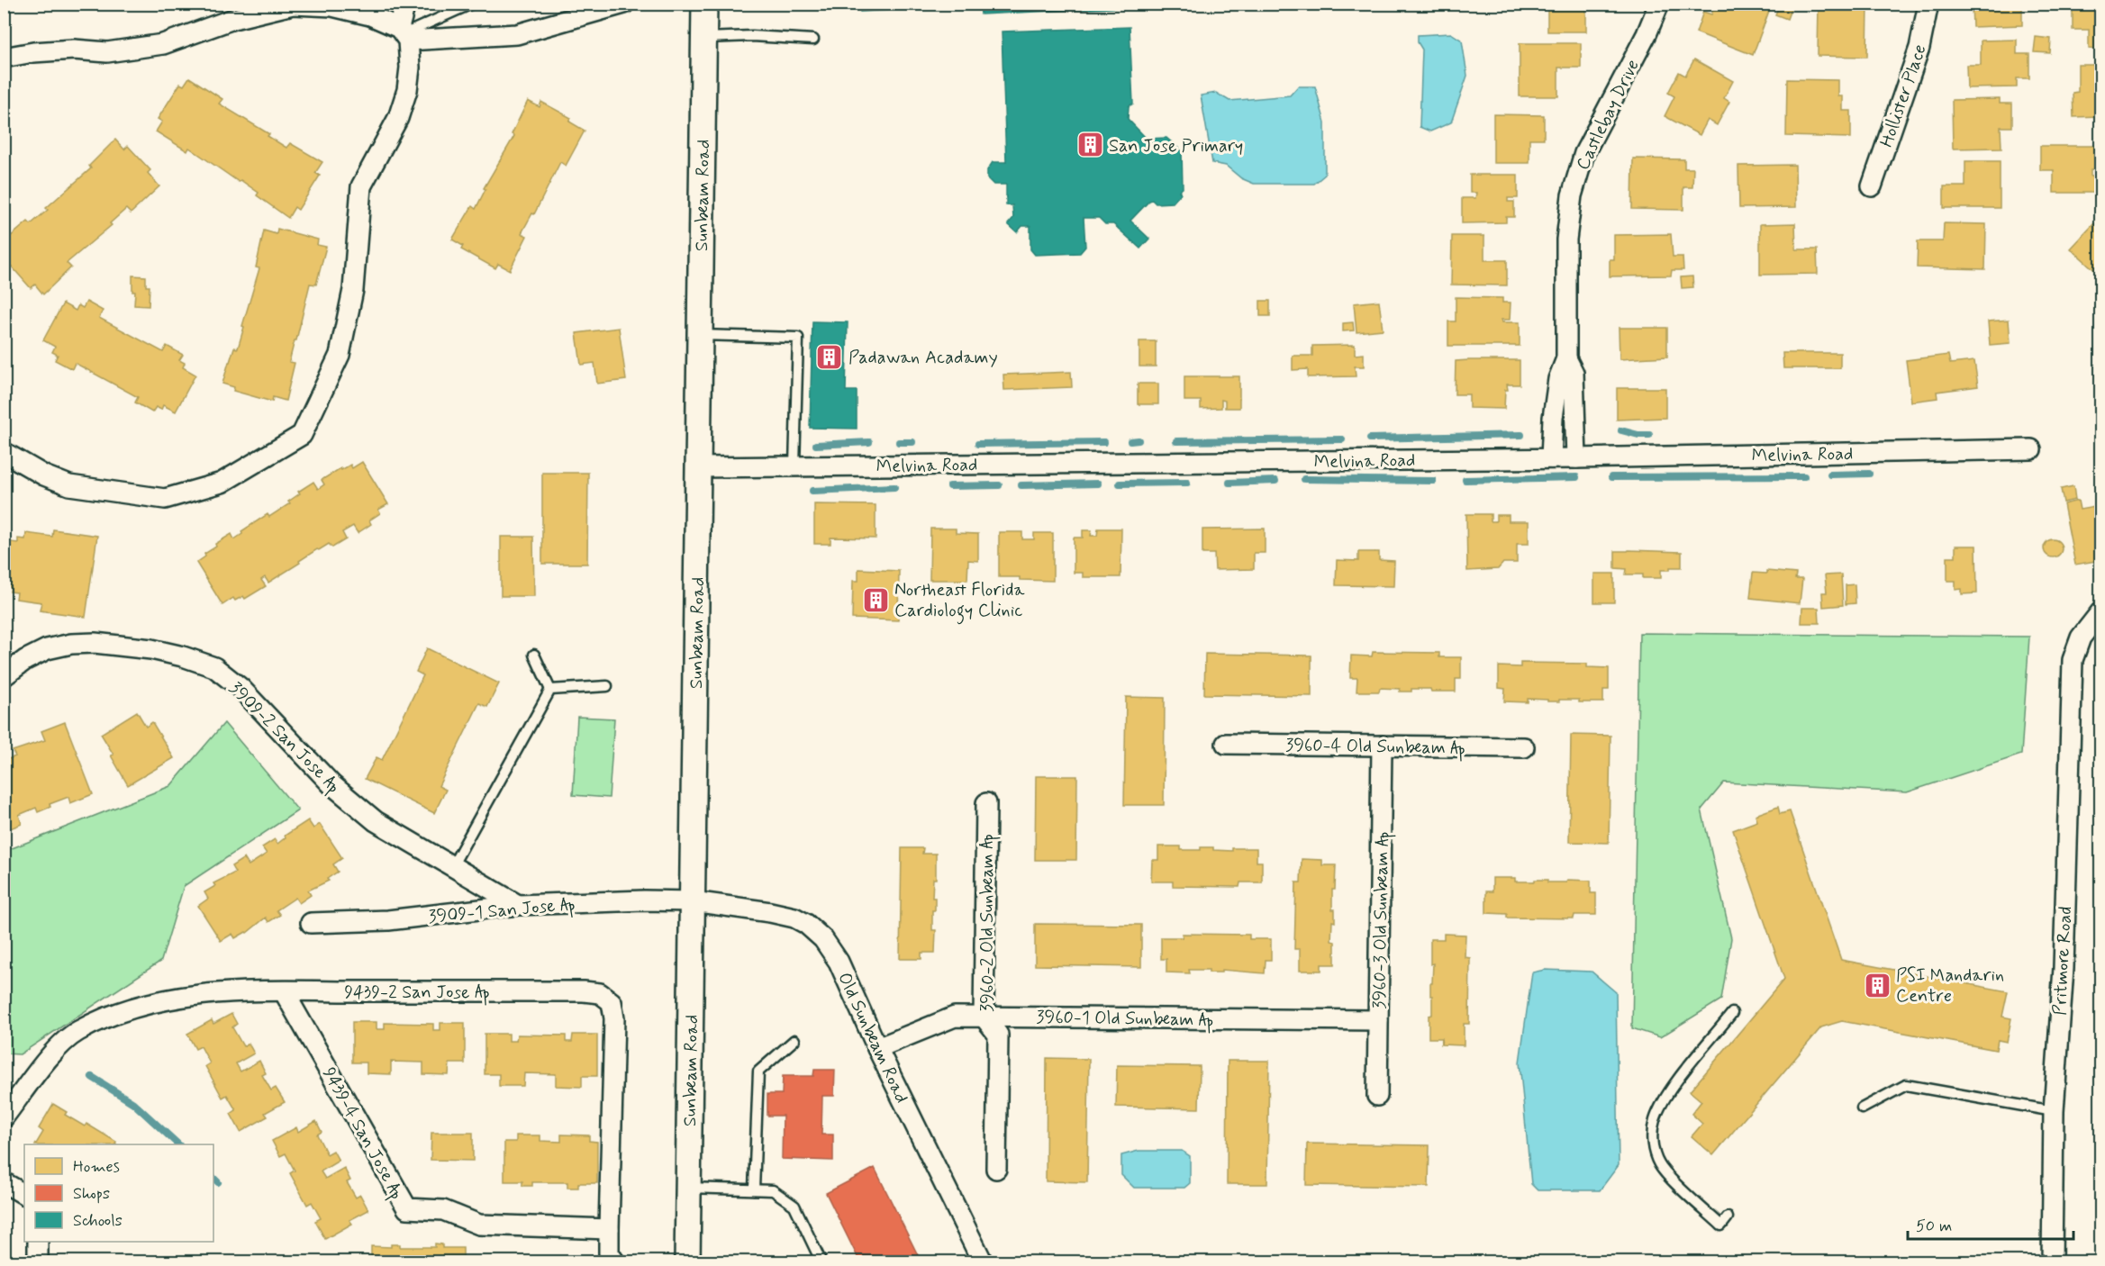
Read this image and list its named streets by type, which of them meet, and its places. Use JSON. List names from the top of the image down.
{
  "streets": {
    "street": [
      "Hollister Place",
      "Castlebay Drive",
      "Sunbeam Road",
      "Melvina Road",
      "3909-2 San Jose Ap",
      "3960-4 Old Sunbeam Ap",
      "3909-1 San Jose Ap",
      "3960-3 Old Sunbeam Ap",
      "3960-2 Old Sunbeam Ap",
      "Pritmore Road",
      "9439-2 San Jose Ap",
      "3960-1 Old Sunbeam Ap",
      "Old Sunbeam Road",
      "9439-4 San Jose Ap"
    ]
  },
  "crossings": [
    ["Castlebay Drive", "Melvina Road"],
    ["Sunbeam Road", "Melvina Road"],
    ["Sunbeam Road", "3909-1 San Jose Ap"],
    ["Sunbeam Road", "Old Sunbeam Road"],
    ["3909-2 San Jose Ap", "3909-1 San Jose Ap"],
    ["3960-4 Old Sunbeam Ap", "3960-3 Old Sunbeam Ap"],
    ["3909-1 San Jose Ap", "Old Sunbeam Road"],
    ["3960-3 Old Sunbeam Ap", "3960-1 Old Sunbeam Ap"],
    ["3960-2 Old Sunbeam Ap", "3960-1 Old Sunbeam Ap"],
    ["9439-2 San Jose Ap", "9439-4 San Jose Ap"],
    ["3960-1 Old Sunbeam Ap", "Old Sunbeam Road"]
  ],
  "places": {
    "building": [
      "San Jose Primary",
      "Padawan Acadamy",
      "Northeast Florida Cardiology Clinic",
      "PSI Mandarin Centre"
    ]
  },
  "legend": ["Homes", "Shops", "Schools"],
  "scale_bar": "50 m"
}
